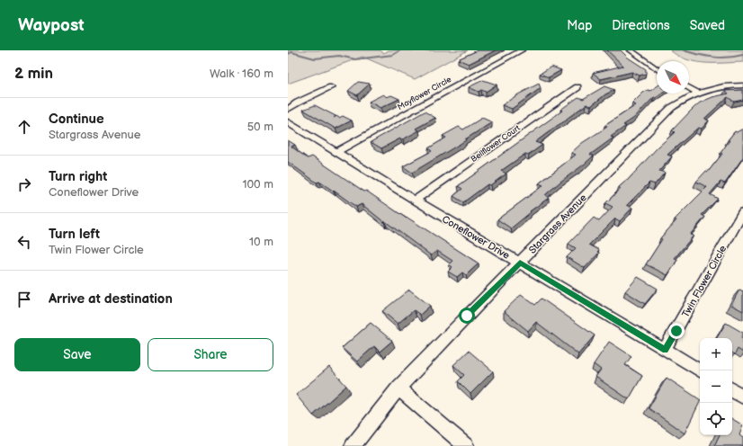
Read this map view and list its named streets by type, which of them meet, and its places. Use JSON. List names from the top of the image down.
{
  "streets": {
    "street": [
      "Mayflower Circle",
      "Bellflower Court",
      "Stargrass Avenue",
      "Coneflower Drive",
      "Twin Flower Circle"
    ]
  },
  "crossings": [
    ["Mayflower Circle", "Coneflower Drive"],
    ["Bellflower Court", "Coneflower Drive"],
    ["Stargrass Avenue", "Coneflower Drive"],
    ["Coneflower Drive", "Twin Flower Circle"]
  ],
  "north": "bottom right",
  "page": {
    "header": "Waypost",
    "nav": ["Map", "Directions", "Saved"],
    "heading": ["2 min", "Walk · 160 m"],
    "list": [
      ["Continue", "Stargrass Avenue", "50 m"],
      ["Turn right", "Coneflower Drive", "100 m"],
      ["Turn left", "Twin Flower Circle", "10 m"],
      "Arrive at destination"
    ],
    "buttons": ["Save", "Share"],
    "map_buttons": ["+", "−"]
  }
}
